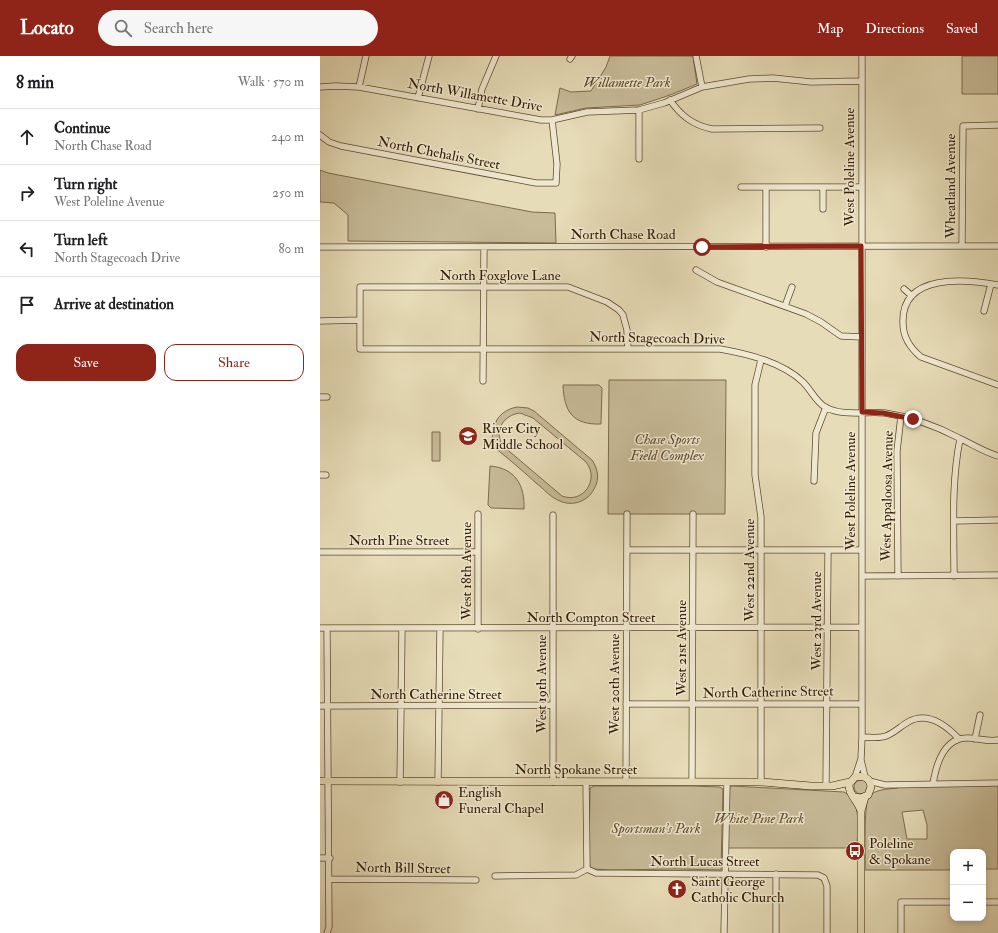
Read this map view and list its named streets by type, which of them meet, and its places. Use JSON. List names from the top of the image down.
{
  "streets": {
    "main road": ["North Spokane Street"],
    "street": [
      "North Willamette Drive",
      "North Chehalis Street",
      "West Poleline Avenue",
      "Wheatland Avenue",
      "North Chase Road",
      "North Foxglove Lane",
      "North Stagecoach Drive",
      "West Appaloosa Avenue",
      "North Pine Street",
      "West 22nd Avenue",
      "West 18th Avenue",
      "North Compton Street",
      "West 23rd Avenue",
      "West 21st Avenue",
      "West 19th Avenue",
      "West 20th Avenue",
      "North Catherine Street",
      "North Lucas Street",
      "North Bill Street"
    ]
  },
  "crossings": [
    ["North Willamette Drive", "North Chehalis Street"],
    ["North Willamette Drive", "West Poleline Avenue"],
    ["West Poleline Avenue", "North Chase Road"],
    ["West Poleline Avenue", "North Compton Street"],
    ["West Poleline Avenue", "North Catherine Street"],
    ["West Poleline Avenue", "North Spokane Street"],
    ["Wheatland Avenue", "North Chase Road"],
    ["North Foxglove Lane", "North Stagecoach Drive"],
    ["North Stagecoach Drive", "West 22nd Avenue"],
    ["North Pine Street", "West 18th Avenue"],
    ["West 22nd Avenue", "North Compton Street"],
    ["West 22nd Avenue", "North Catherine Street"],
    ["West 22nd Avenue", "North Spokane Street"],
    ["West 18th Avenue", "North Compton Street"],
    ["North Compton Street", "West 23rd Avenue"],
    ["North Compton Street", "West 21st Avenue"],
    ["North Compton Street", "West 19th Avenue"],
    ["North Compton Street", "West 20th Avenue"],
    ["West 23rd Avenue", "North Catherine Street"],
    ["West 23rd Avenue", "North Spokane Street"],
    ["West 21st Avenue", "North Catherine Street"],
    ["West 21st Avenue", "North Spokane Street"],
    ["West 19th Avenue", "North Catherine Street"],
    ["West 19th Avenue", "North Spokane Street"],
    ["West 20th Avenue", "North Catherine Street"],
    ["West 20th Avenue", "North Spokane Street"]
  ],
  "parks": [
    "Willamette Park",
    "Chase Sports Field Complex",
    "White Pine Park",
    "Sportsman's Park"
  ],
  "places": {
    "school or university": ["River City Middle School"],
    "shop": ["English Funeral Chapel"],
    "bus stop": ["Poleline & Spokane"],
    "church": ["Saint George Catholic Church"]
  },
  "page": {
    "header": "Locato",
    "search": "Search here",
    "nav": ["Map", "Directions", "Saved"],
    "heading": ["8 min", "Walk · 570 m"],
    "list": [
      ["Continue", "North Chase Road", "240 m"],
      ["Turn right", "West Poleline Avenue", "250 m"],
      ["Turn left", "North Stagecoach Drive", "80 m"],
      "Arrive at destination"
    ],
    "buttons": ["Save", "Share"],
    "map_buttons": ["+", "−"]
  }
}
